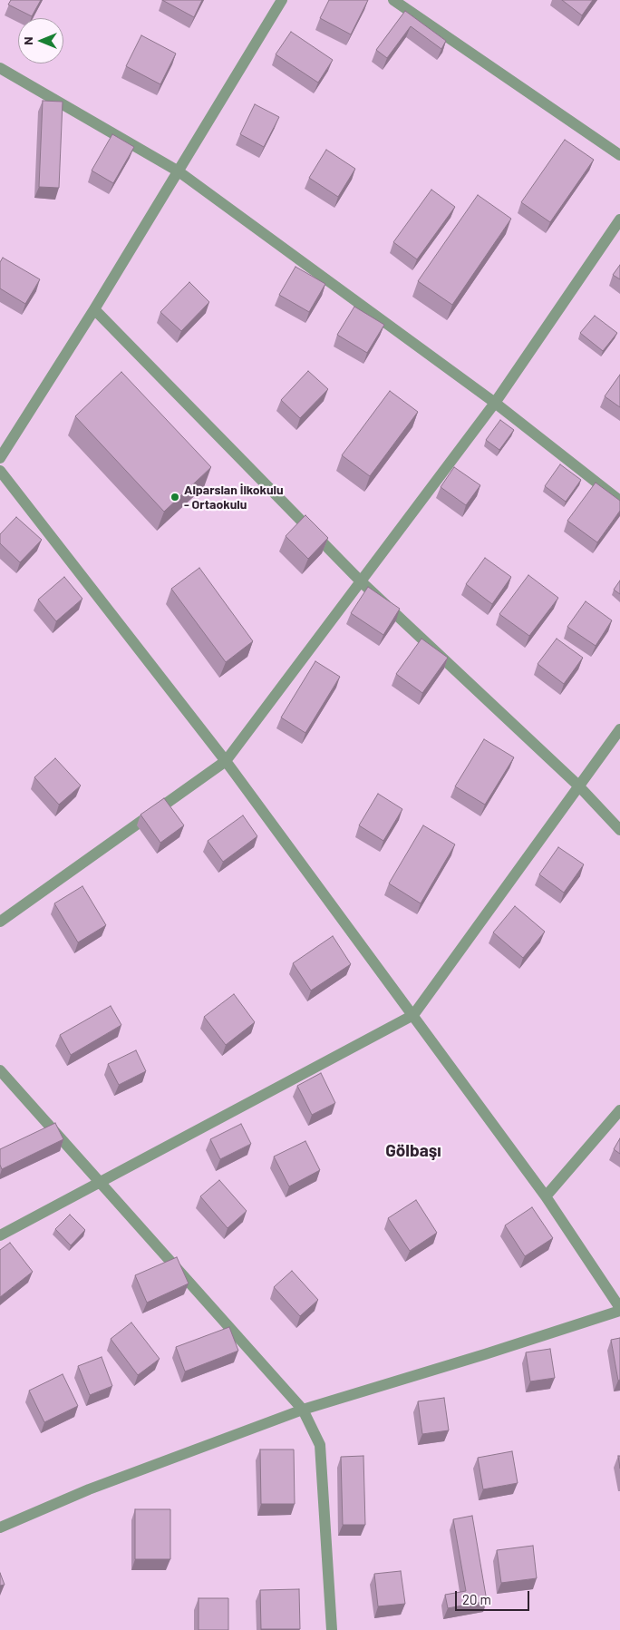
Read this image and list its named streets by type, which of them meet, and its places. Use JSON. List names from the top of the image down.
{
  "districts": ["Gölbaşı"],
  "places": ["Alparslan İlkokulu - Ortaokulu"],
  "scale_bar": "20 m",
  "north": "left"
}
